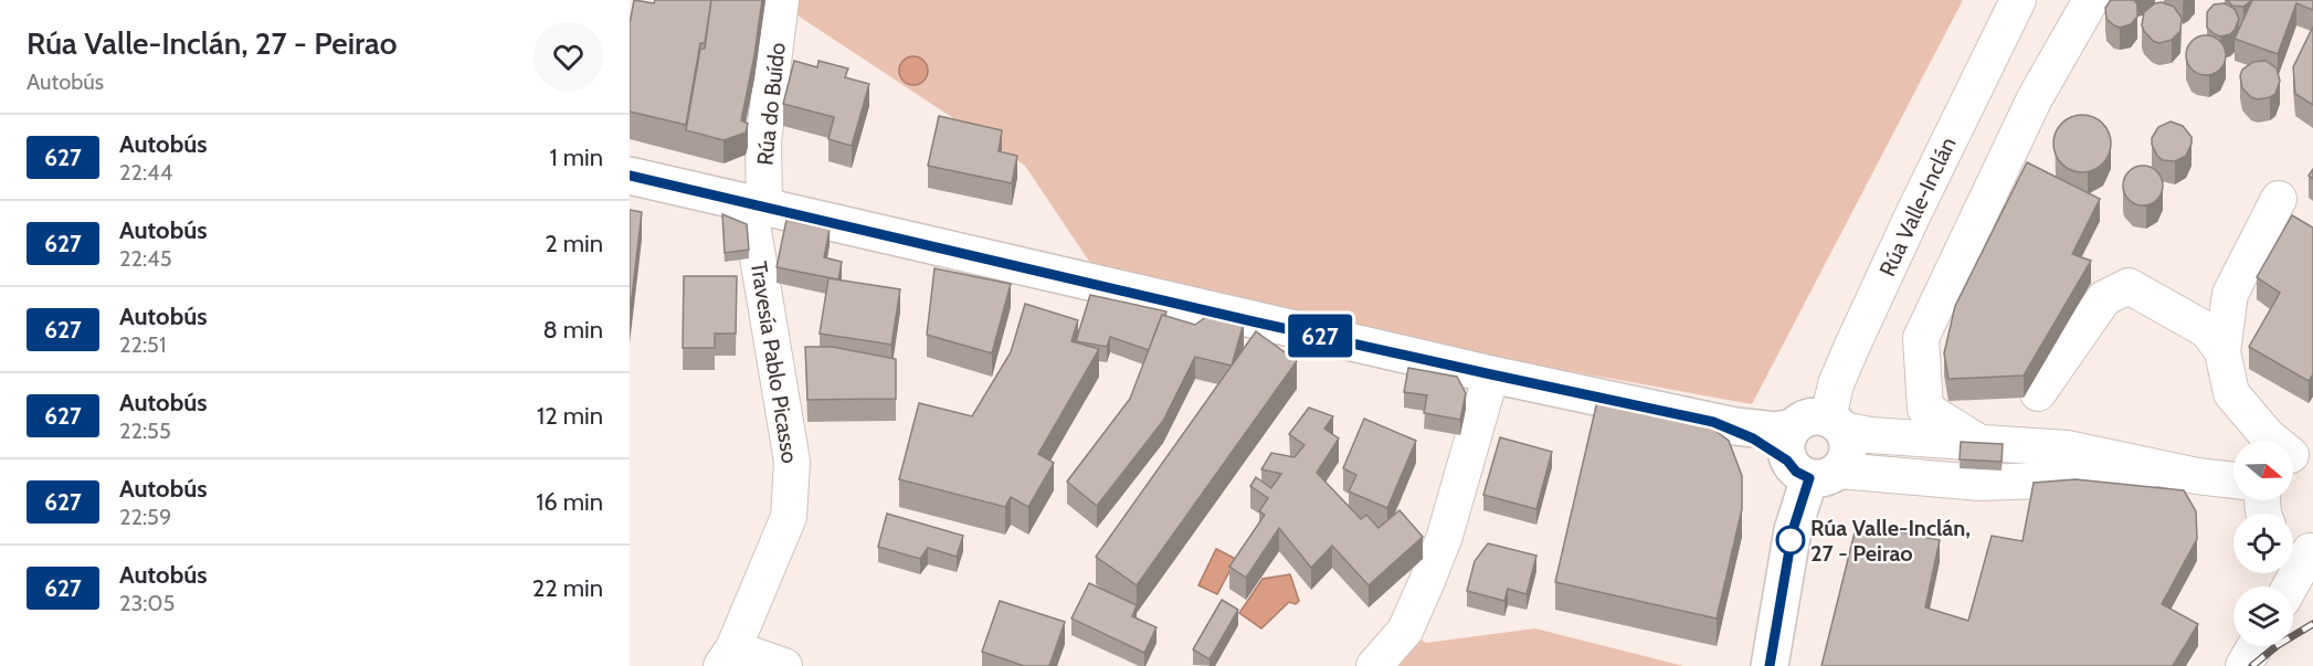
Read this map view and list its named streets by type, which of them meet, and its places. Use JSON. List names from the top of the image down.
{
  "streets": {
    "street": ["Rúa do Buído", "Rúa Valle-Inclán", "Travesía Pablo Picasso"]
  },
  "crossings": [
    ["Rúa do Buído", "Travesía Pablo Picasso"]
  ],
  "places": ["Rúa Valle-Inclán, 27 - Peirao"],
  "lines": ["bus line 627"],
  "north": "right",
  "page": {
    "heading": ["Rúa Valle-Inclán, 27 - Peirao", "Autobús"],
    "on_map": "627",
    "list": [
      {
        "mark": "627",
        "name": "Autobús",
        "note": "22:44",
        "value": "1 min"
      },
      {
        "mark": "627",
        "name": "Autobús",
        "note": "22:45",
        "value": "2 min"
      },
      {
        "mark": "627",
        "name": "Autobús",
        "note": "22:51",
        "value": "8 min"
      },
      {
        "mark": "627",
        "name": "Autobús",
        "note": "22:55",
        "value": "12 min"
      },
      {
        "mark": "627",
        "name": "Autobús",
        "note": "22:59",
        "value": "16 min"
      },
      {
        "mark": "627",
        "name": "Autobús",
        "note": "23:05",
        "value": "22 min"
      }
    ]
  }
}
